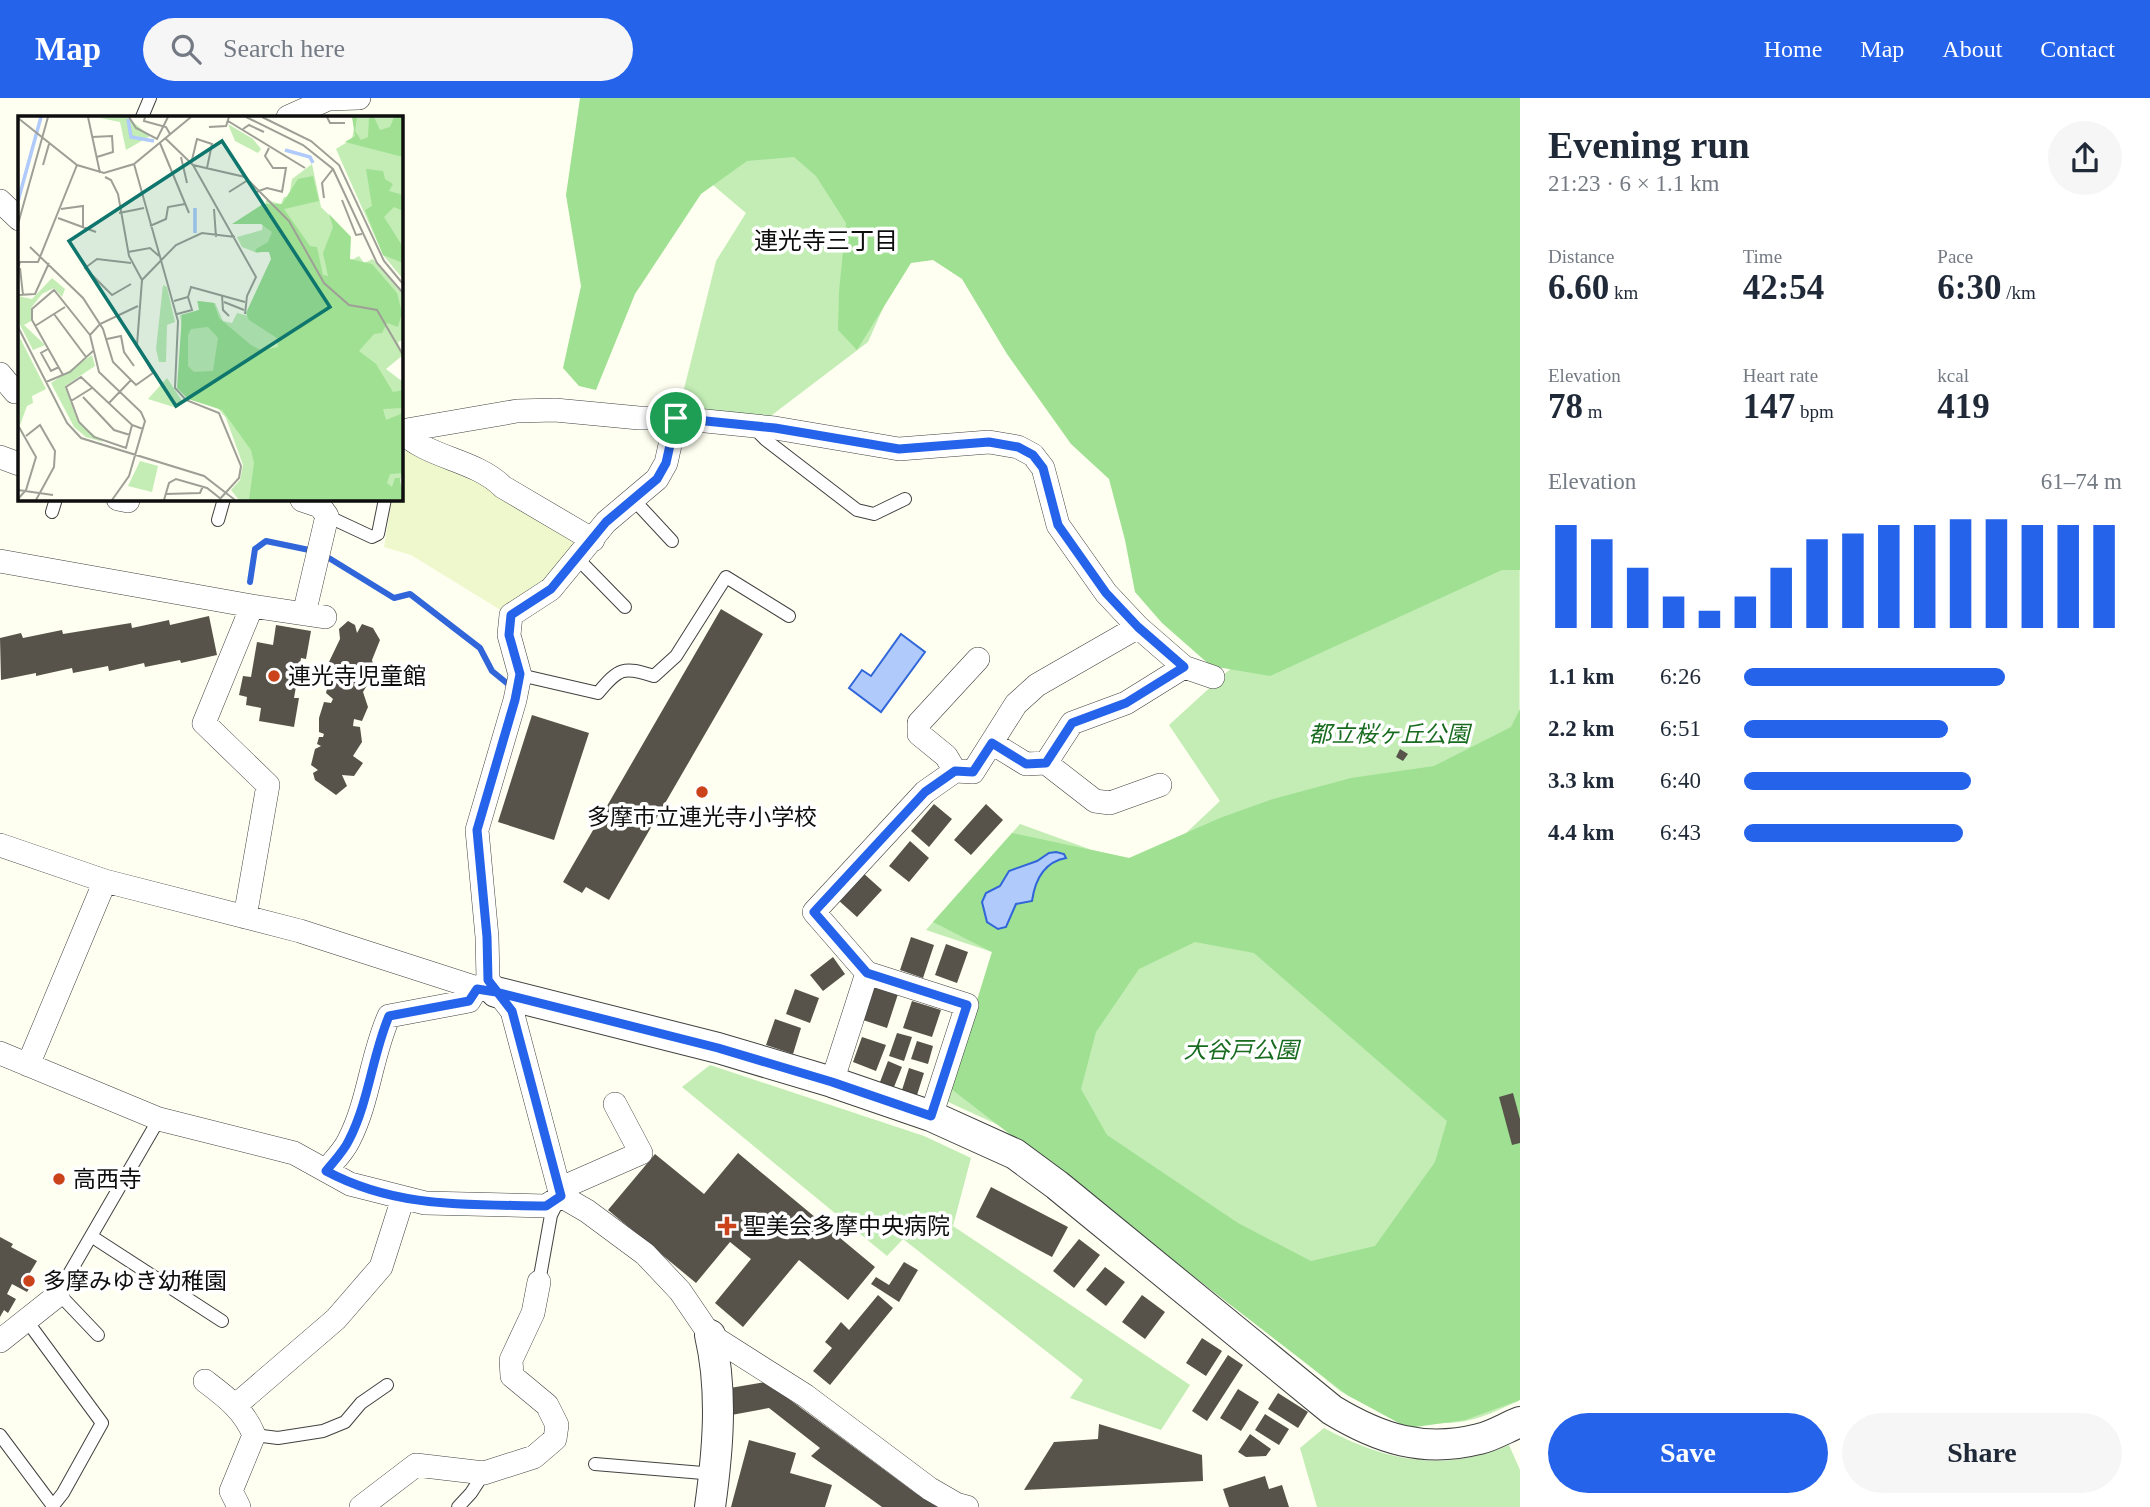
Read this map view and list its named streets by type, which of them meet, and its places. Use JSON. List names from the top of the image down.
{
  "districts": ["連光寺三丁目"],
  "parks": ["都立桜ヶ丘公園", "大谷戸公園"],
  "places": {
    "other": [
      "連光寺児童館",
      "多摩市立連光寺小学校",
      "高西寺",
      "多摩みゆき幼稚園"
    ],
    "health": ["聖美会多摩中央病院"]
  },
  "page": {
    "header": "Map",
    "search": "Search here",
    "nav": [
      "Home",
      "Map",
      "About",
      "Contact"
    ],
    "heading": ["Evening run", "21:23 · 6 × 1.1 km"],
    "stats": [
      ["Distance", "6.60 km"],
      ["Time", "42:54"],
      ["Pace", "6:30 /km"],
      ["Elevation", "78 m"],
      ["Heart rate", "147 bpm"],
      ["kcal", "419"]
    ],
    "chart": ["Elevation", "61–74 m"],
    "list": [
      {
        "name": "1.1 km",
        "note": "6:26"
      },
      {
        "name": "2.2 km",
        "note": "6:51"
      },
      {
        "name": "3.3 km",
        "note": "6:40"
      },
      {
        "name": "4.4 km",
        "note": "6:43"
      }
    ],
    "buttons": ["Save", "Share"]
  }
}
